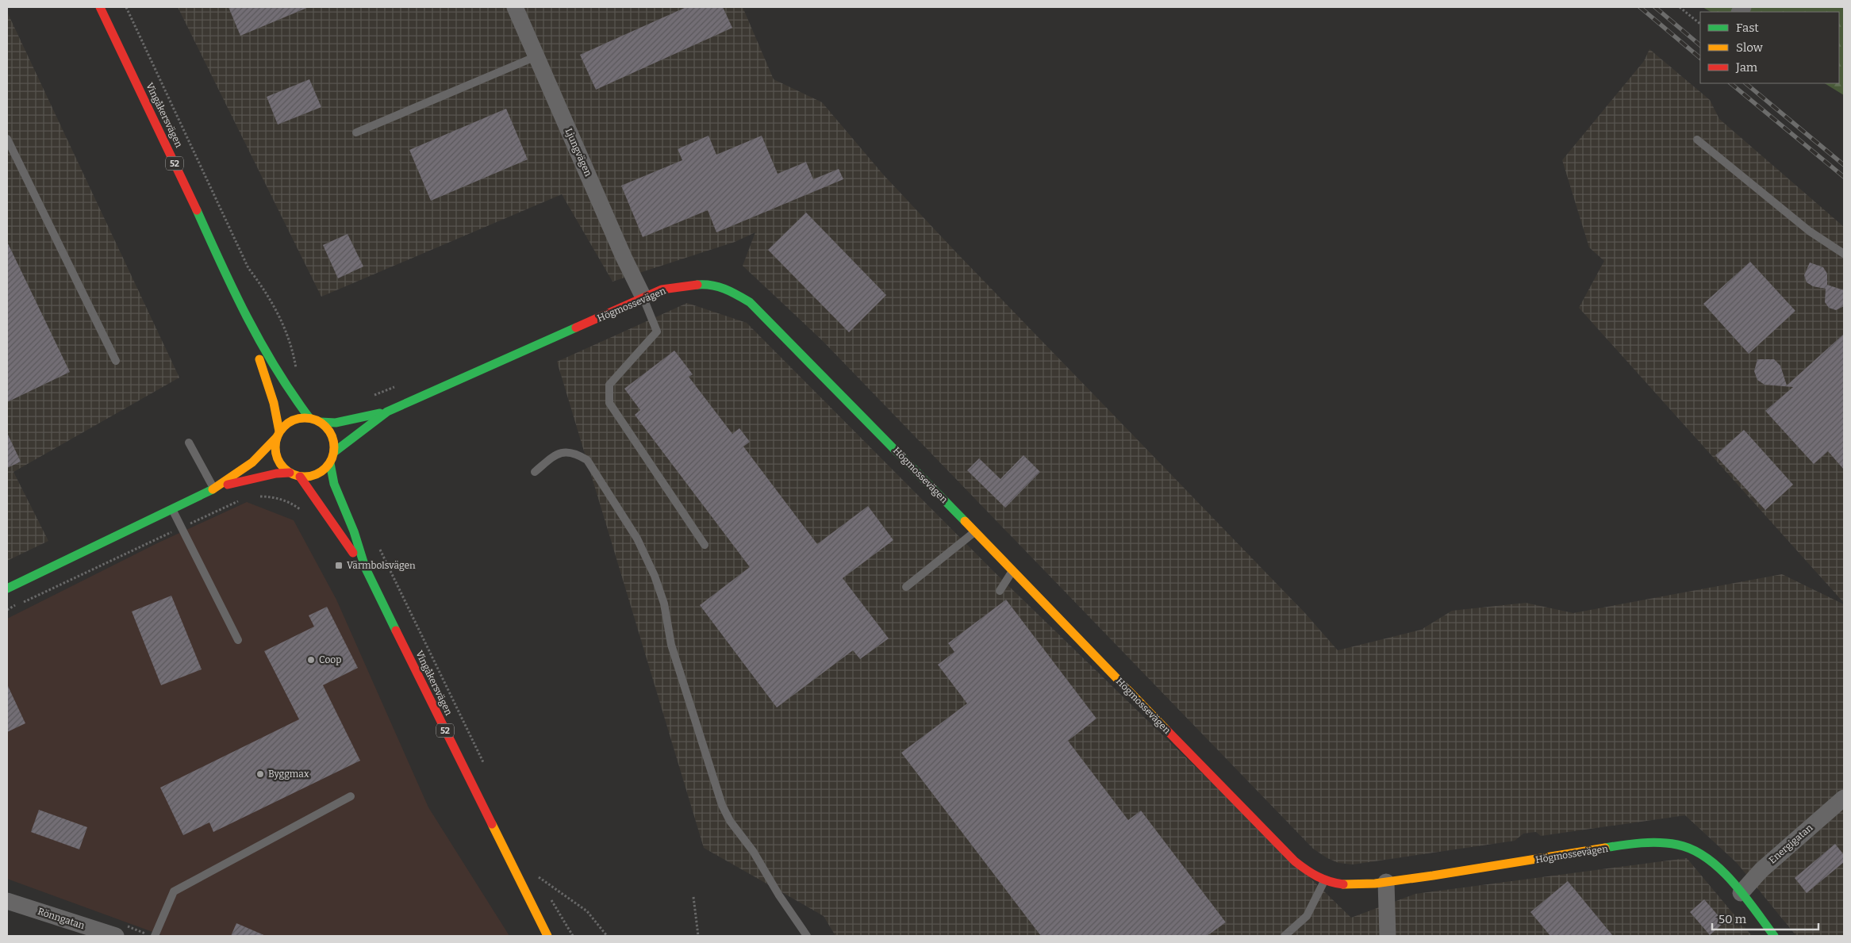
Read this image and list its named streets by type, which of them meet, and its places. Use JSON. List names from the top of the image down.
{
  "streets": {
    "street": [
      "Vingåkersvägen",
      "Ljungvägen",
      "52",
      "Högmossevägen",
      "Energigatan",
      "Rönngatan"
    ]
  },
  "crossings": [
    ["Vingåkersvägen", "Högmossevägen"],
    ["Ljungvägen", "Högmossevägen"],
    ["Högmossevägen", "Energigatan"]
  ],
  "places": {
    "transit": ["Värmbolsvägen"],
    "other": ["Coop", "Byggmax"]
  },
  "legend": ["Fast", "Slow", "Jam"],
  "scale_bar": "50 m"
}
